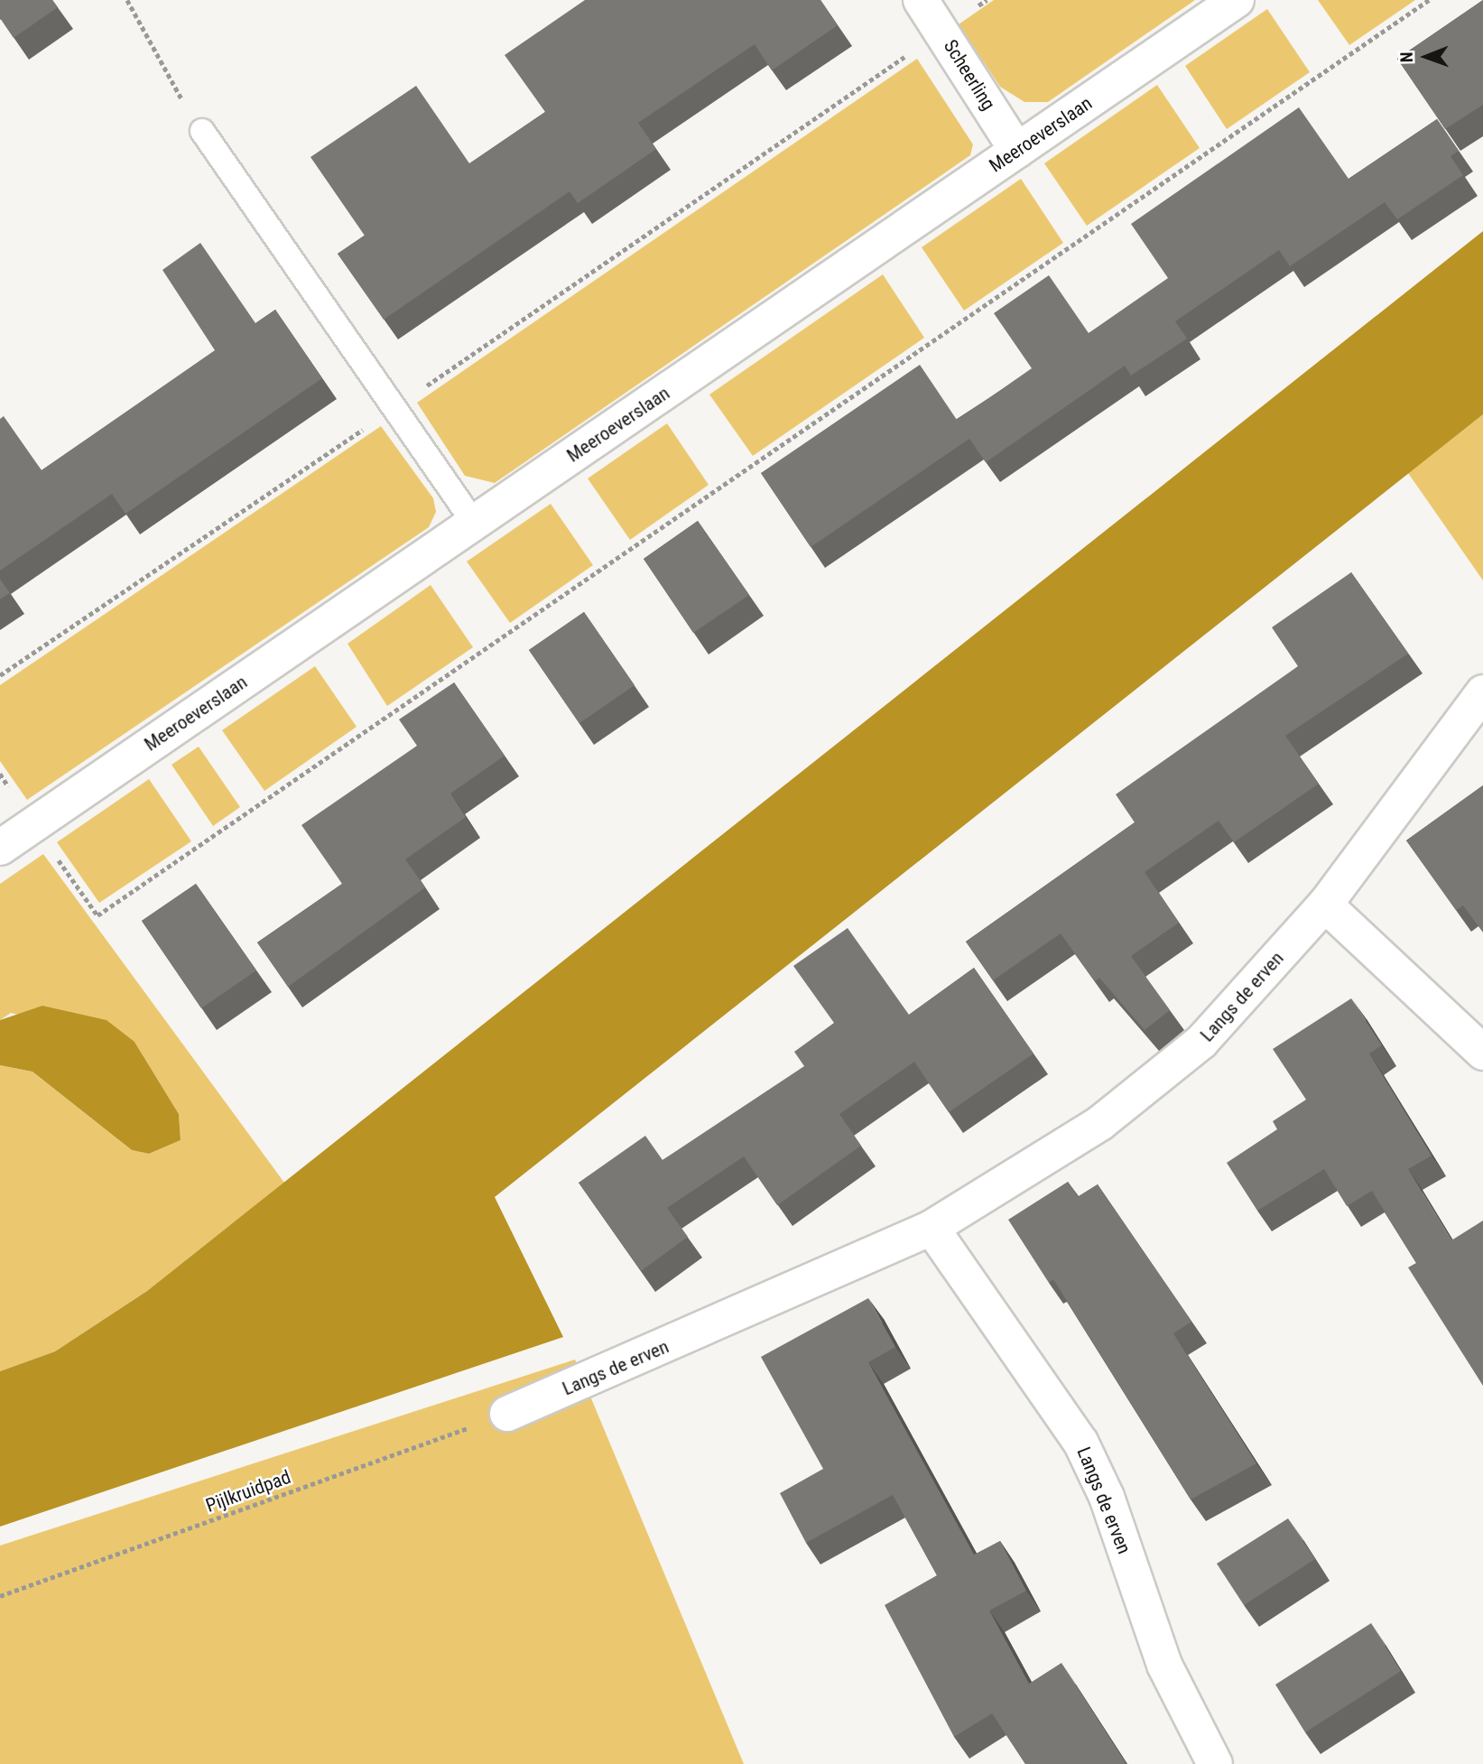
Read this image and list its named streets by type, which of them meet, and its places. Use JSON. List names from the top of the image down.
{
  "streets": {
    "street": ["Scheerling", "Meeroeverslaan", "Langs de erven"],
    "path": ["Pijlkruidpad"]
  },
  "crossings": [
    ["Scheerling", "Meeroeverslaan"],
    ["Langs de erven", "Pijlkruidpad"]
  ],
  "north": "left"
}
